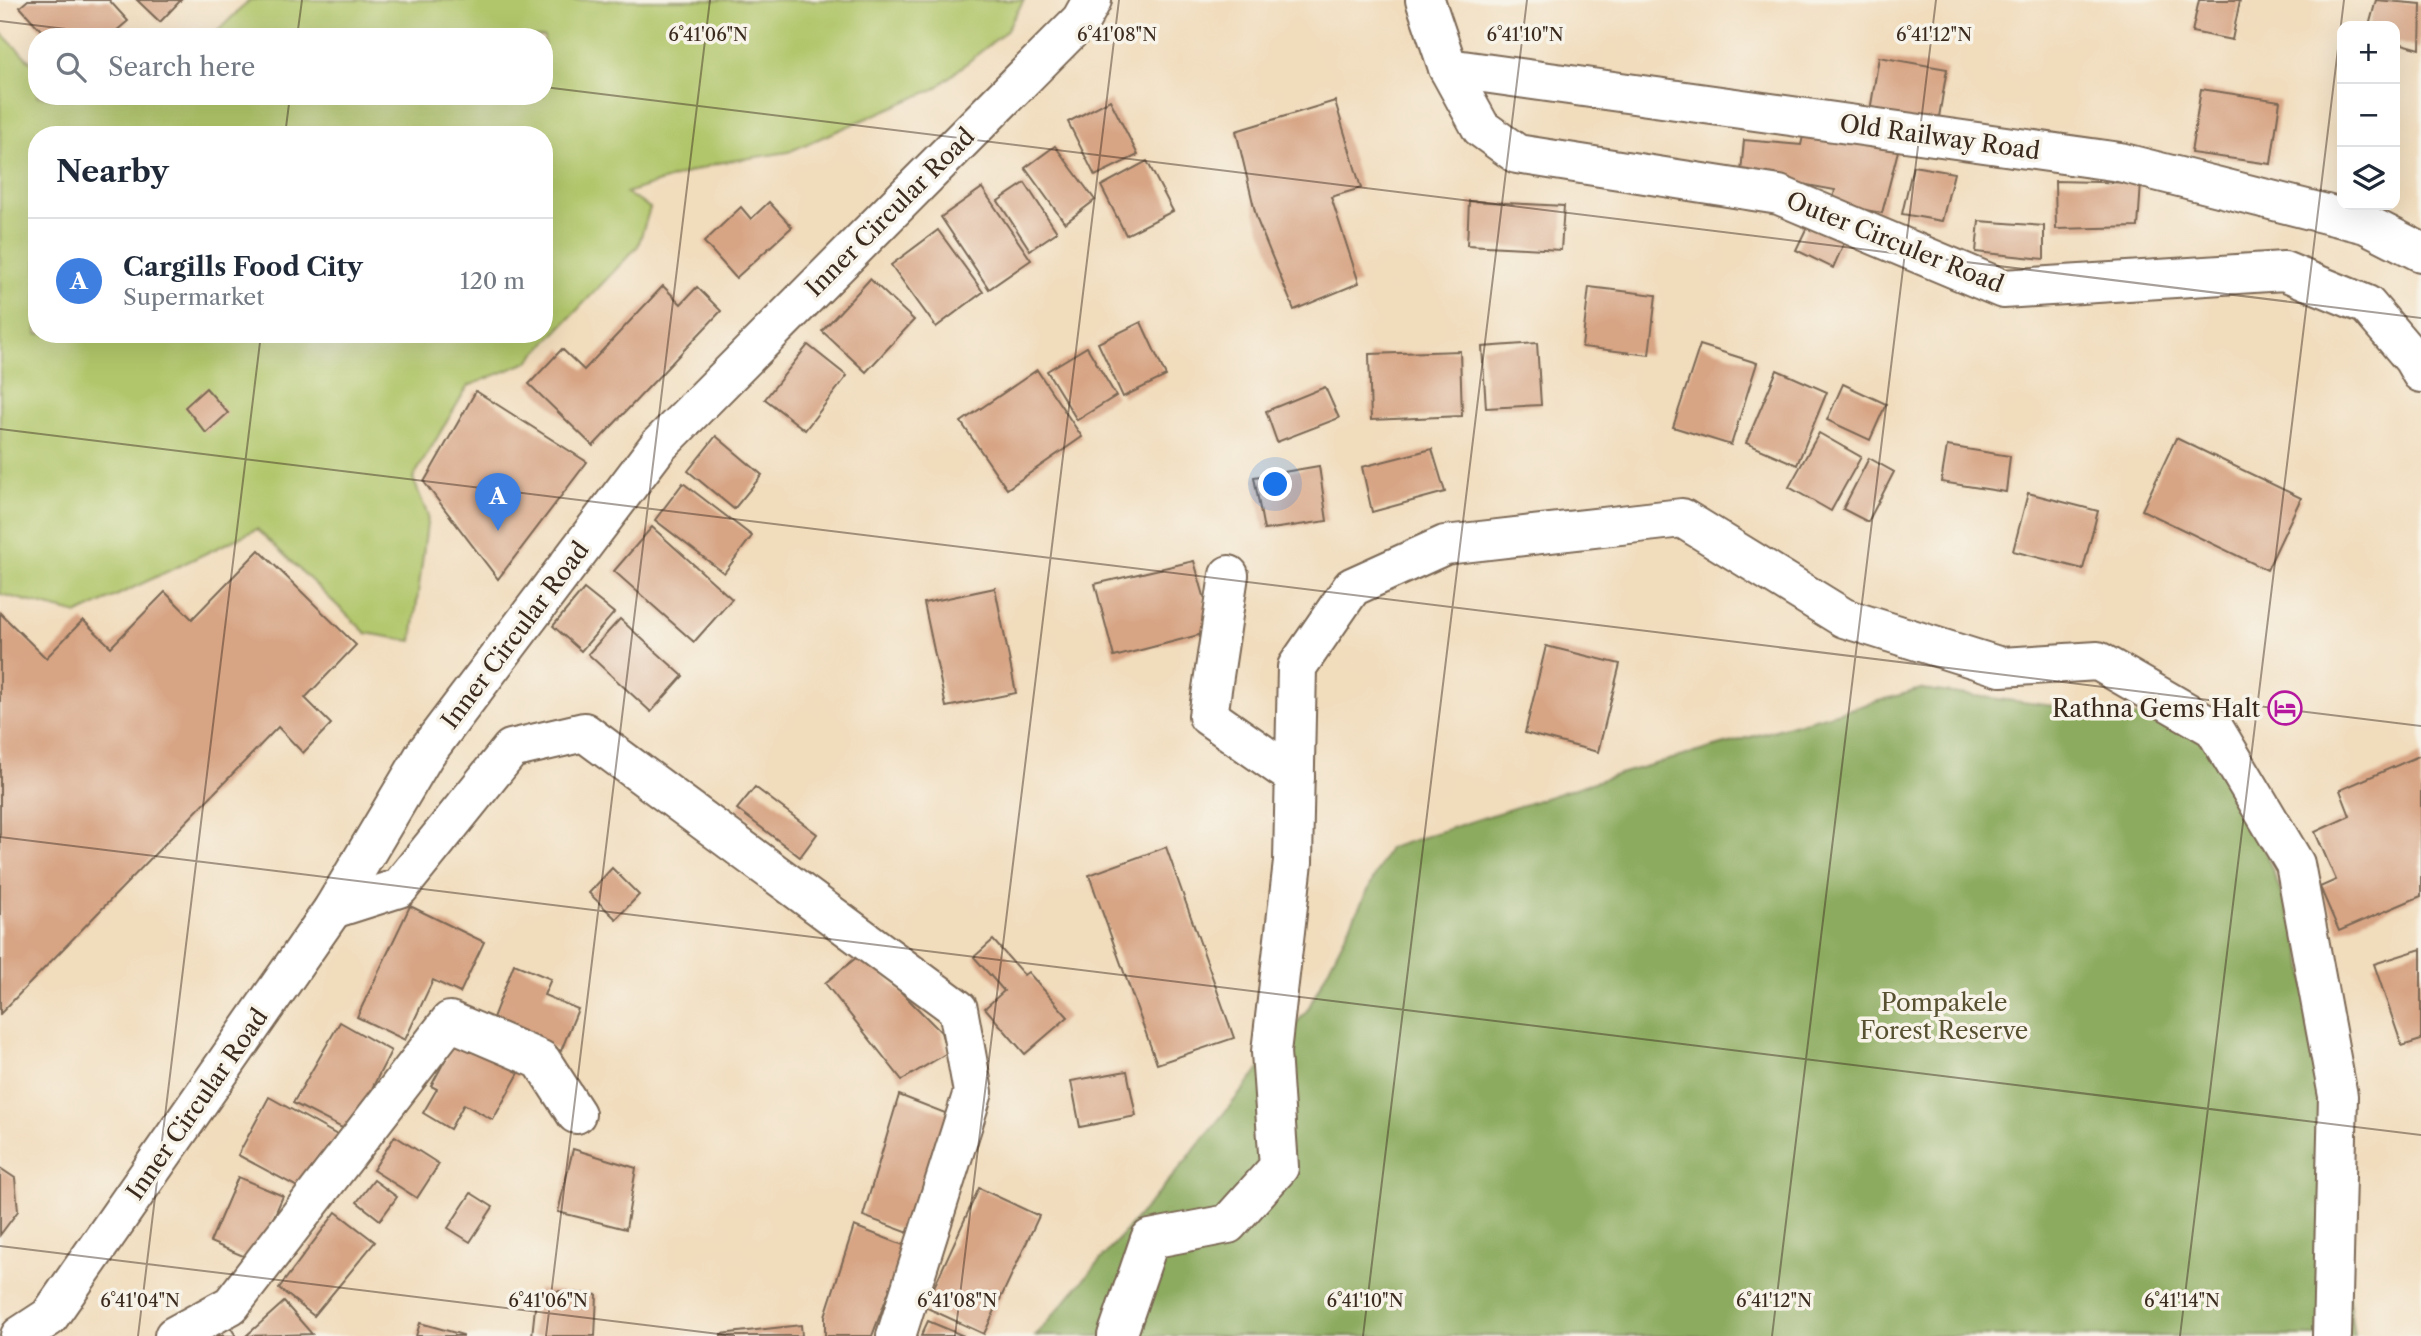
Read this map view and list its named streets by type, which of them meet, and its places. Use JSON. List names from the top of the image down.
{
  "streets": {
    "street": ["Old Railway Road", "Inner Circular Road", "Outer Circuler Road"]
  },
  "crossings": [
    ["Old Railway Road", "Outer Circuler Road"]
  ],
  "parks": ["Pompakele Forest Reserve"],
  "places": {
    "hotel": ["Rathna Gems Halt"]
  },
  "page": {
    "map_buttons": ["+", "−"],
    "search": "Search here",
    "heading": "Nearby",
    "list": [
      {
        "mark": "A",
        "name": "Cargills Food City",
        "note": "Supermarket",
        "value": "120 m"
      }
    ],
    "pins": "A"
  },
  "coordinates": [
    "6°41'06\"N",
    "6°41'08\"N",
    "6°41'10\"N",
    "6°41'12\"N",
    "6°41'04\"N",
    "6°41'14\"N"
  ]
}
